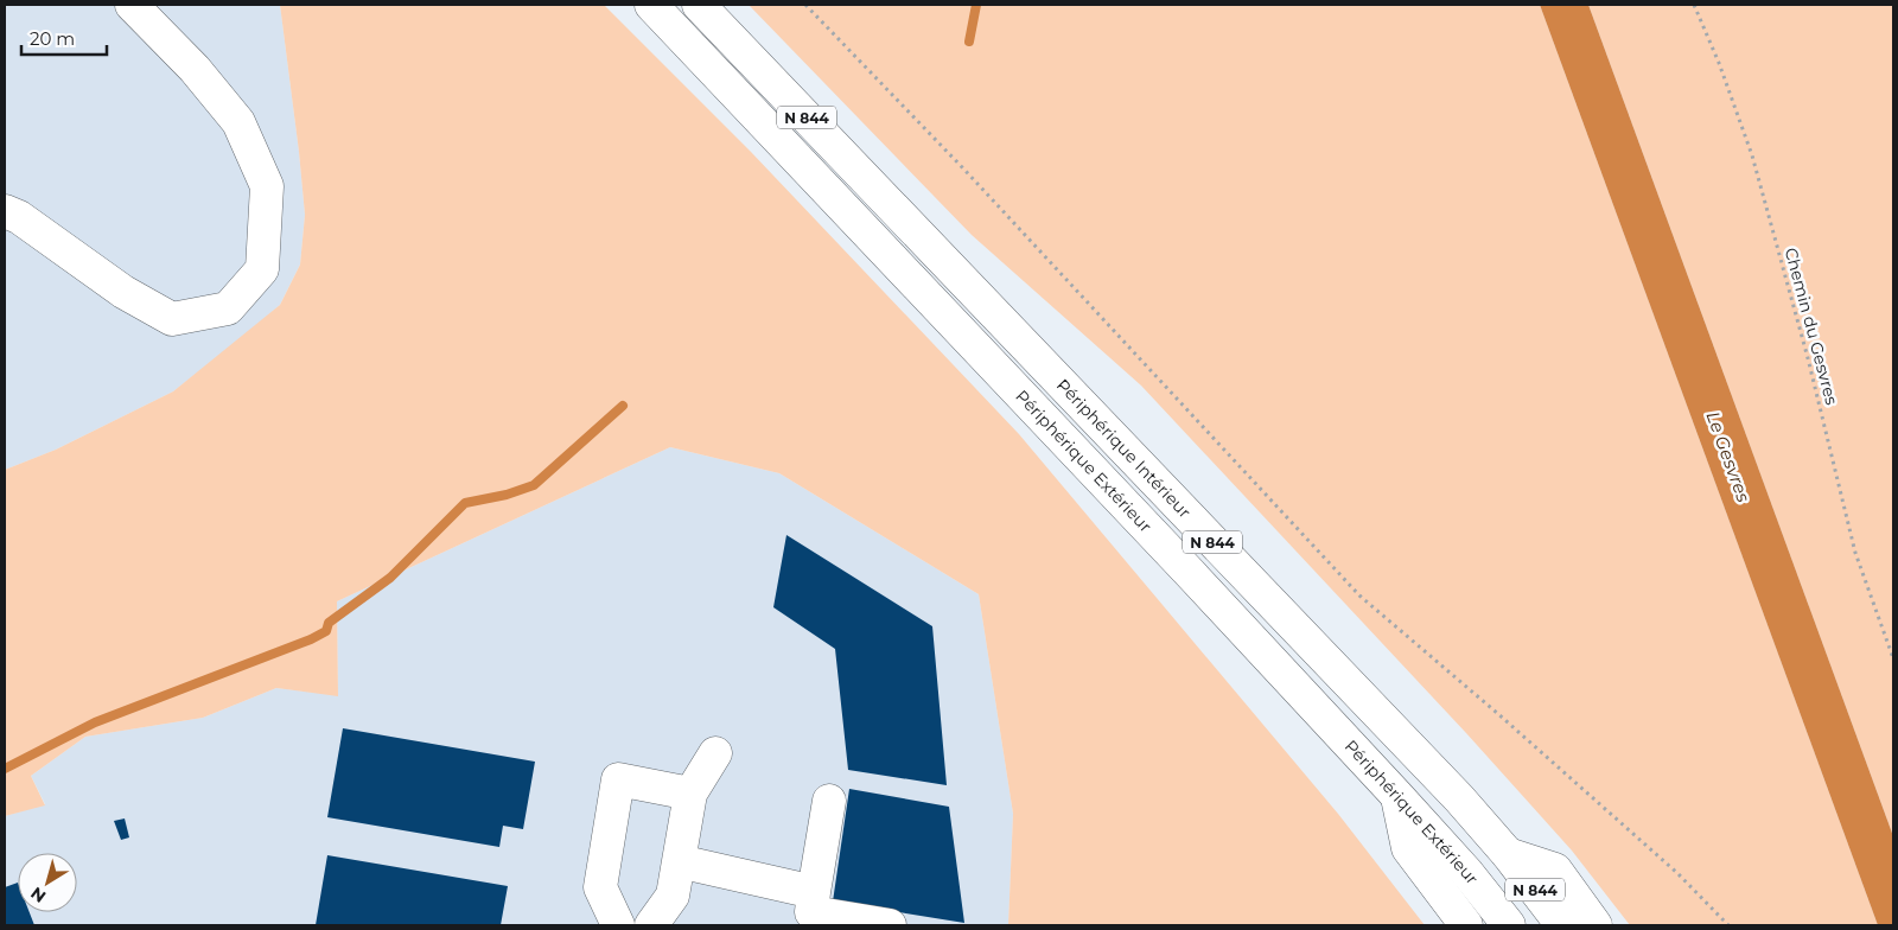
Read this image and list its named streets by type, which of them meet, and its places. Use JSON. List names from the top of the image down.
{
  "streets": {
    "main road": ["N 844", "Périphérique Intérieur", "Périphérique Extérieur"],
    "path": ["Chemin du Gesvres"]
  },
  "water": ["Le Gesvres"],
  "scale_bar": "20 m",
  "north": "bottom left"
}
